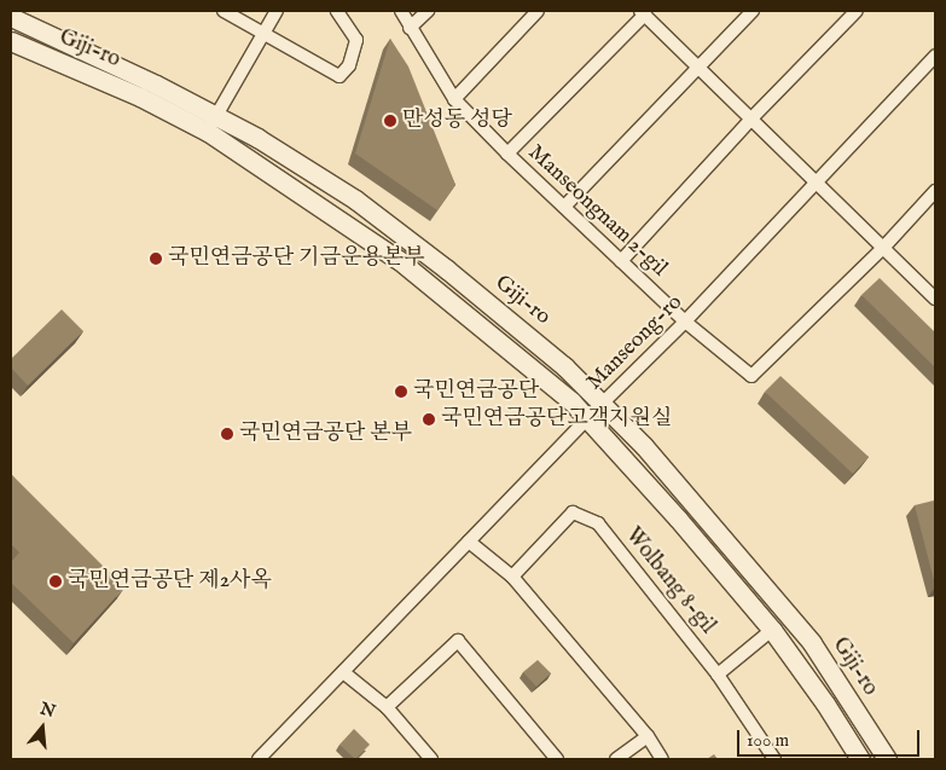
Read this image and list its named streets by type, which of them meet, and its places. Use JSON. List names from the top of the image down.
{
  "streets": {
    "street": [
      "Giji-ro",
      "Manseongnam 2-gil",
      "Manseong-ro",
      "Wolbang 8-gil"
    ]
  },
  "crossings": [
    ["Giji-ro", "Manseong-ro"],
    ["Manseongnam 2-gil", "Manseong-ro"]
  ],
  "places": [
    "만성동 성당",
    "국민연금공단 기금운용본부",
    "국민연금공단",
    "국민연금공단고객지원실",
    "국민연금공단 본부",
    "국민연금공단 제2사옥"
  ],
  "scale_bar": "100 m",
  "north": "top"
}
